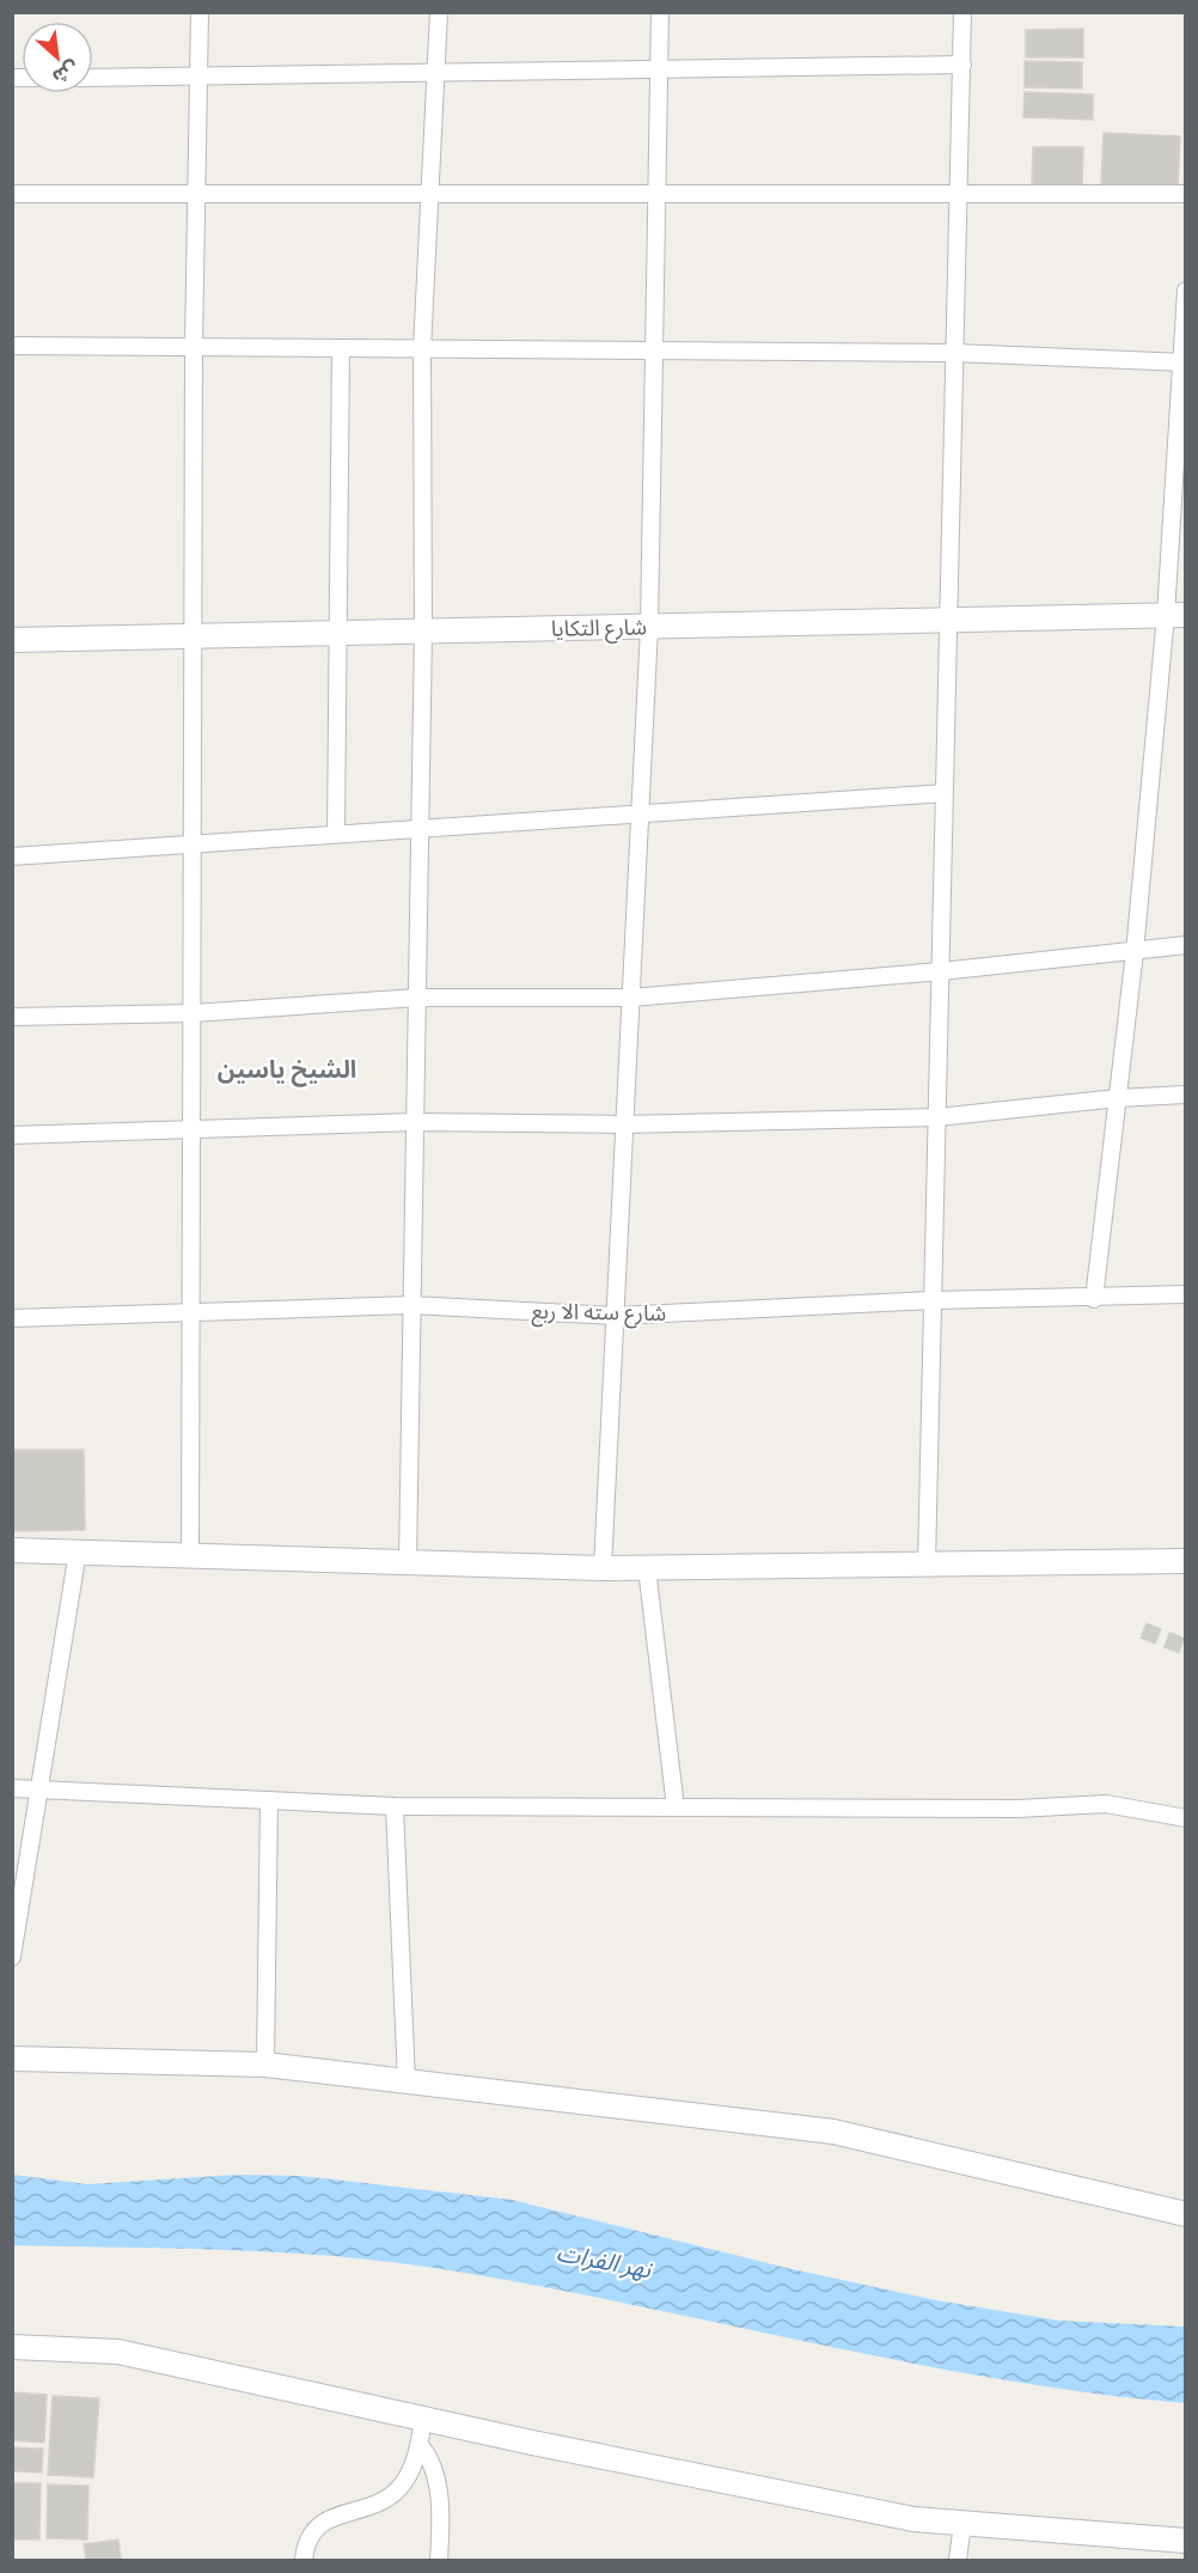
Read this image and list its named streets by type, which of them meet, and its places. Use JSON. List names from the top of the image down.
{
  "streets": {
    "street": ["شارع التكايا", "شارع سته الا ربع"]
  },
  "districts": ["الشيخ ياسين"],
  "water": ["نهر الفرات"],
  "north": "bottom right"
}
